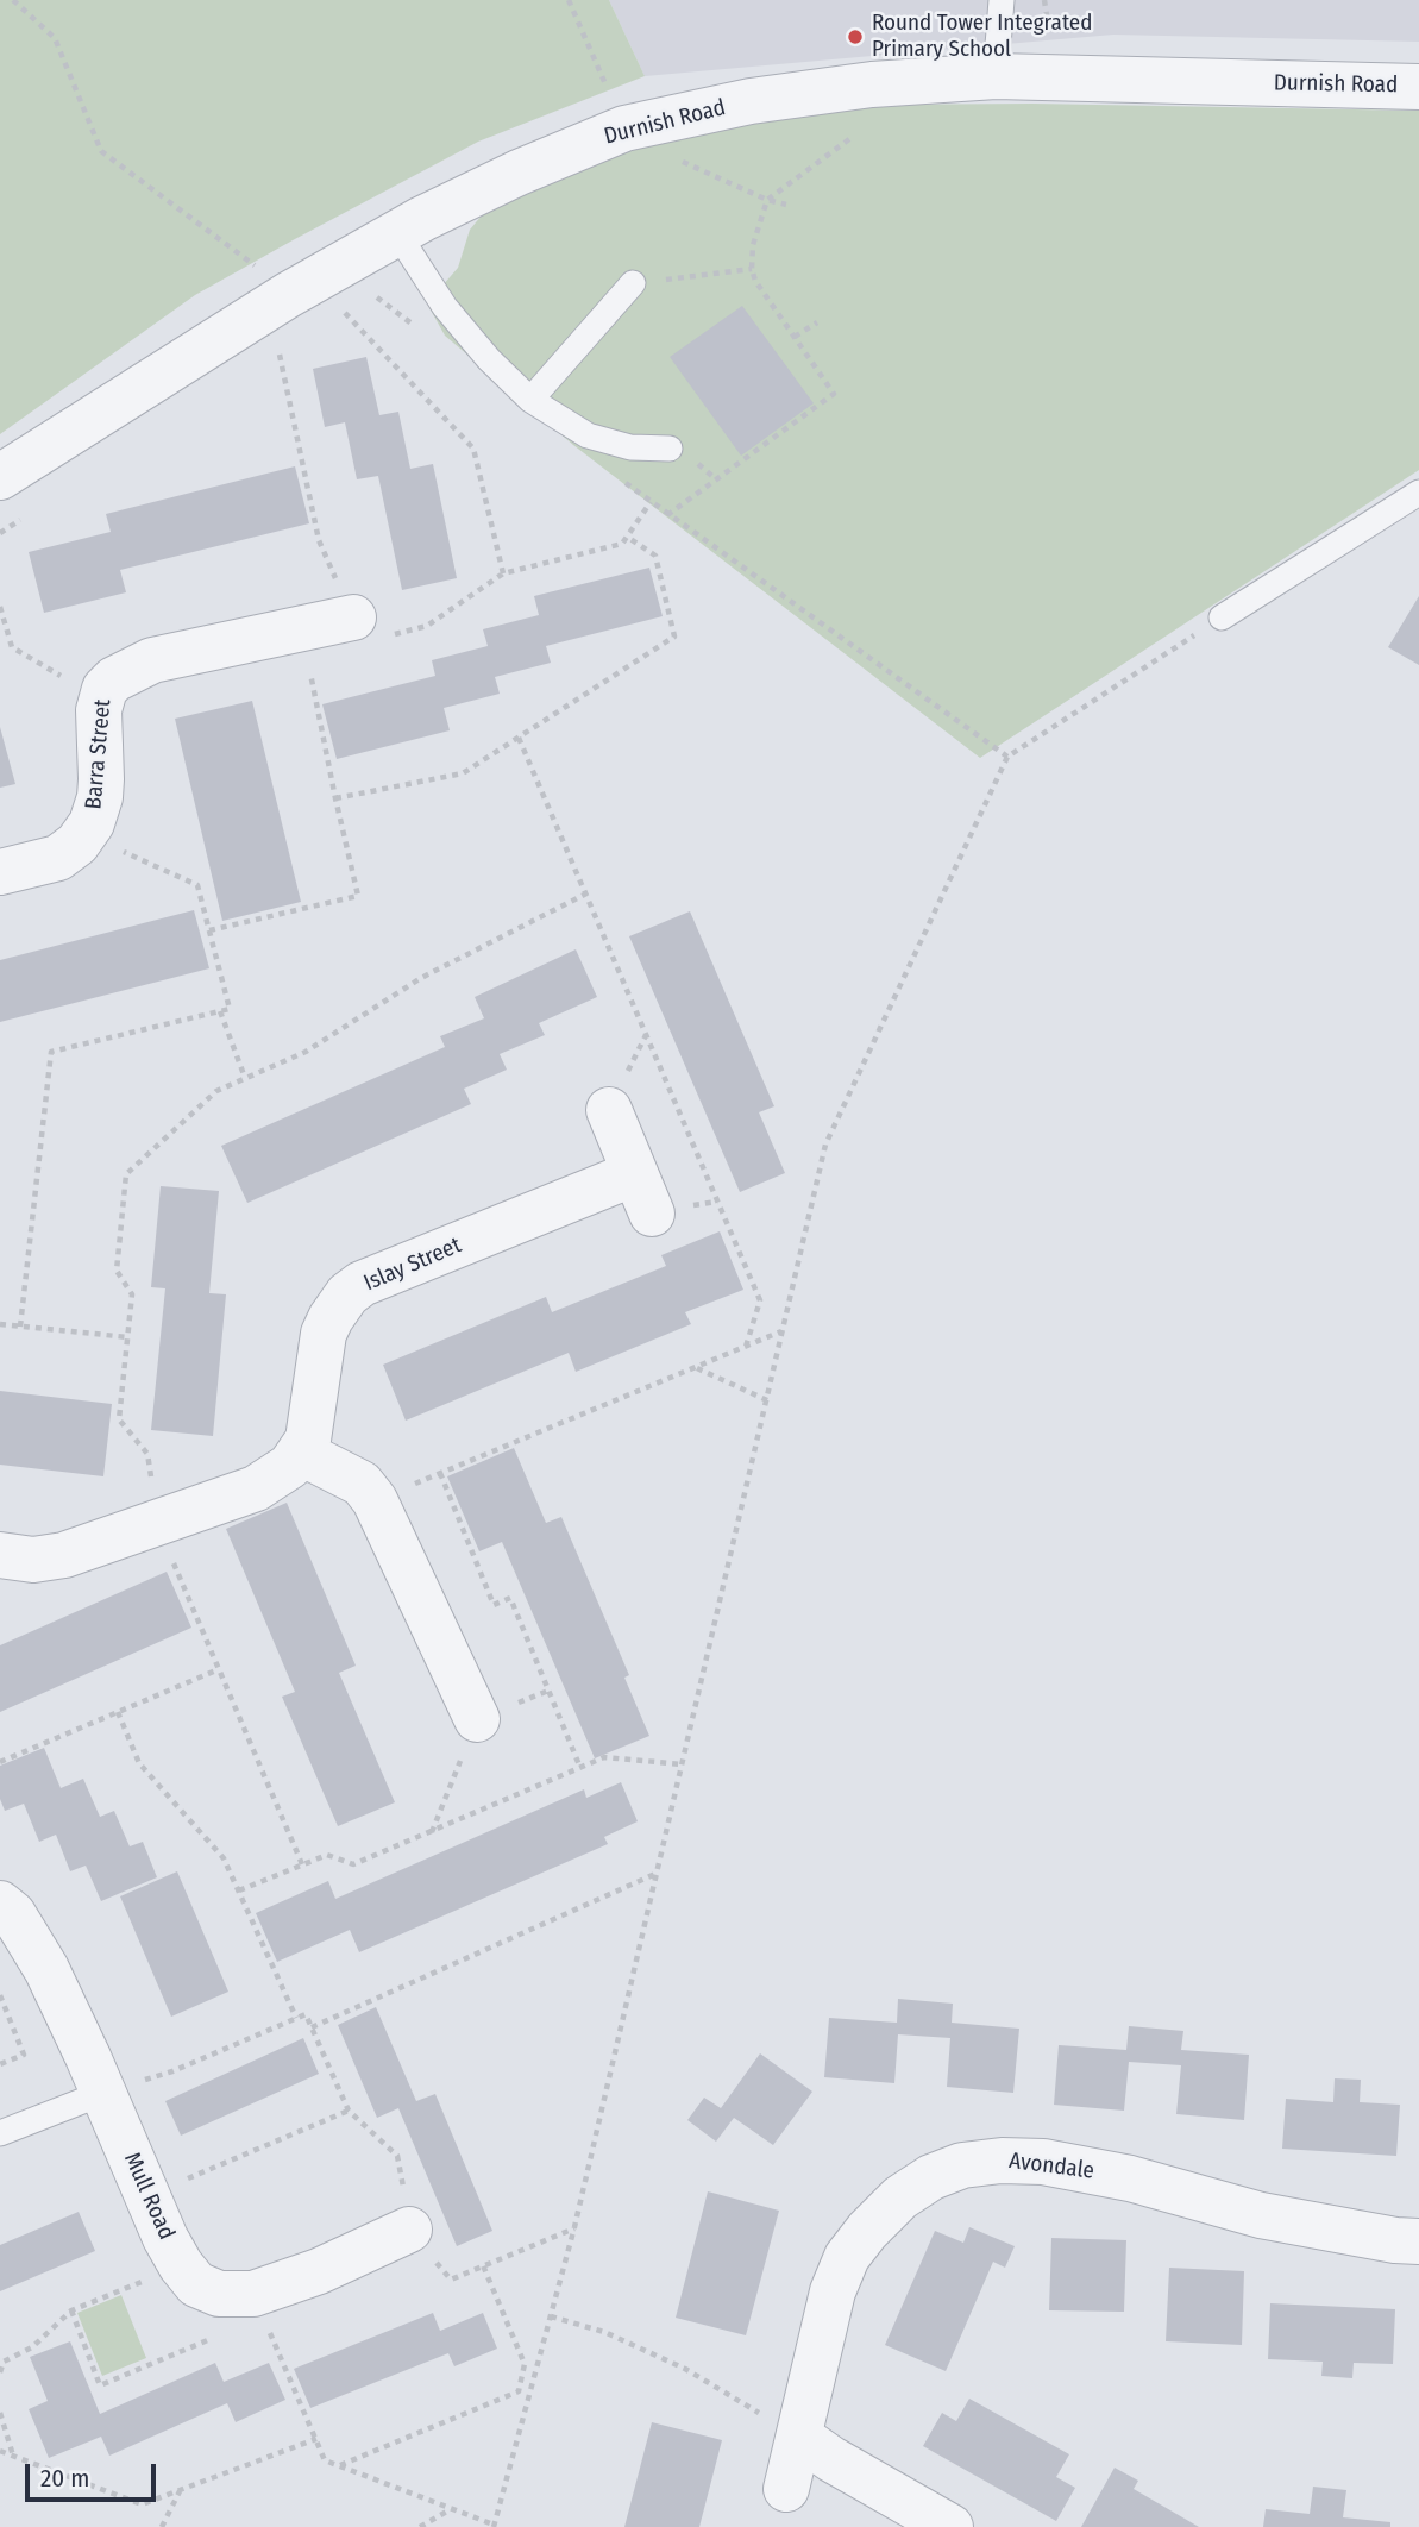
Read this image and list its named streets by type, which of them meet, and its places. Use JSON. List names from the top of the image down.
{
  "streets": {
    "street": [
      "Durnish Road",
      "Barra Street",
      "Islay Street",
      "Avondale",
      "Mull Road"
    ]
  },
  "places": ["Round Tower Integrated Primary School"],
  "scale_bar": "20 m"
}
